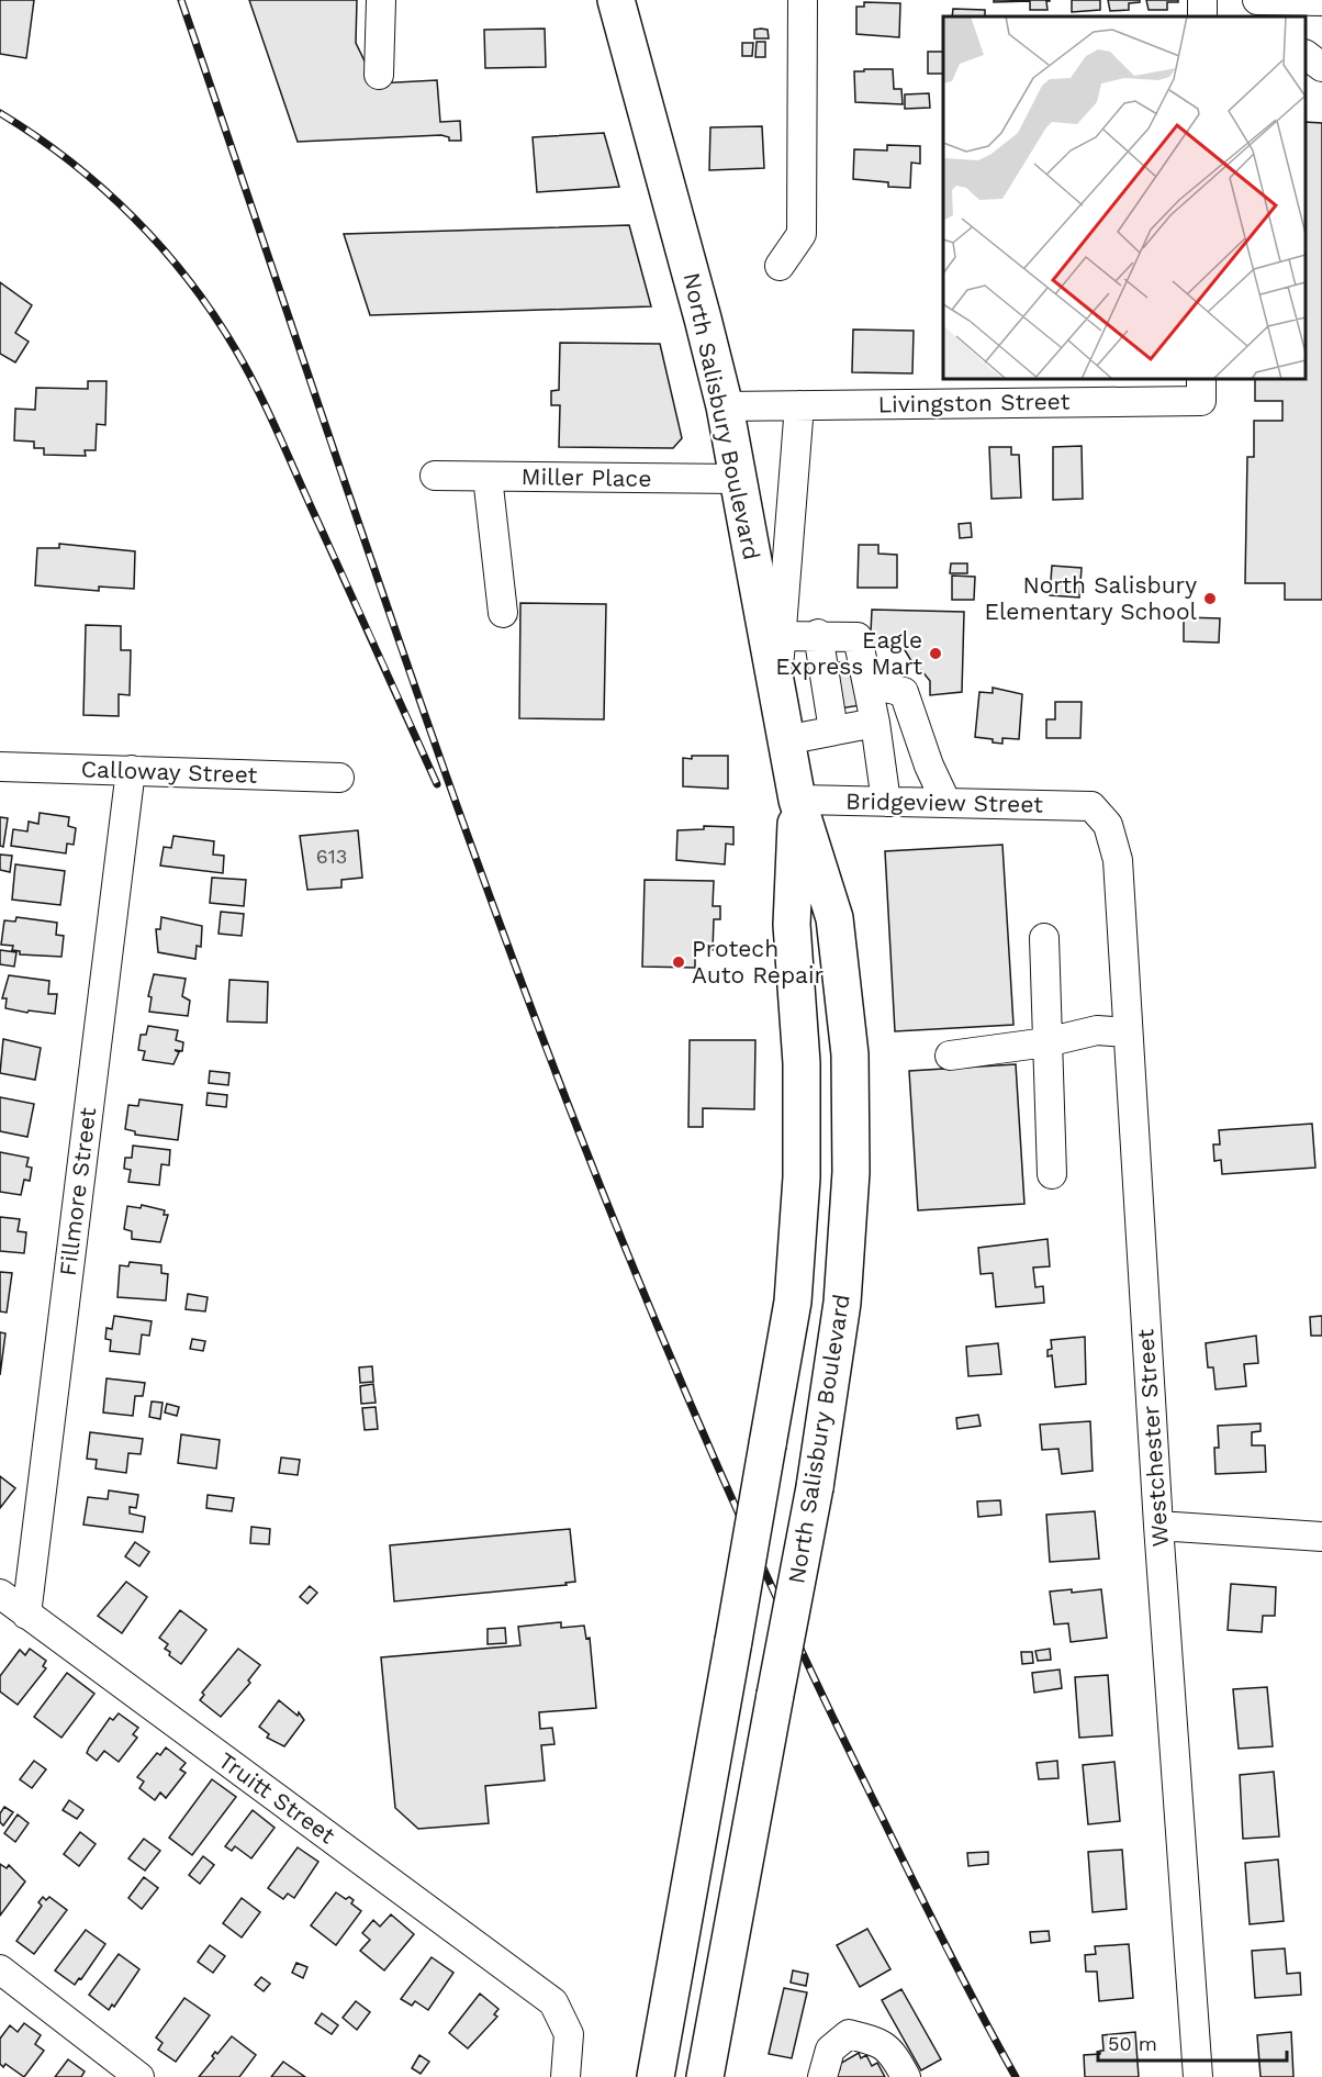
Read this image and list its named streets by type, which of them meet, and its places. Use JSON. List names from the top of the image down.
{
  "streets": {
    "main road": ["North Salisbury Boulevard"],
    "street": [
      "Livingston Street",
      "Miller Place",
      "Calloway Street",
      "Bridgeview Street",
      "Fillmore Street",
      "Westchester Street",
      "Truitt Street"
    ]
  },
  "crossings": [
    ["Livingston Street", "North Salisbury Boulevard"],
    ["North Salisbury Boulevard", "Miller Place"],
    ["North Salisbury Boulevard", "Bridgeview Street"],
    ["Calloway Street", "Fillmore Street"],
    ["Bridgeview Street", "Westchester Street"],
    ["Fillmore Street", "Truitt Street"]
  ],
  "places": ["North Salisbury Elementary School", "Eagle Express Mart", "Protech Auto Repair"],
  "house_numbers": ["613"],
  "scale_bar": "50 m"
}
